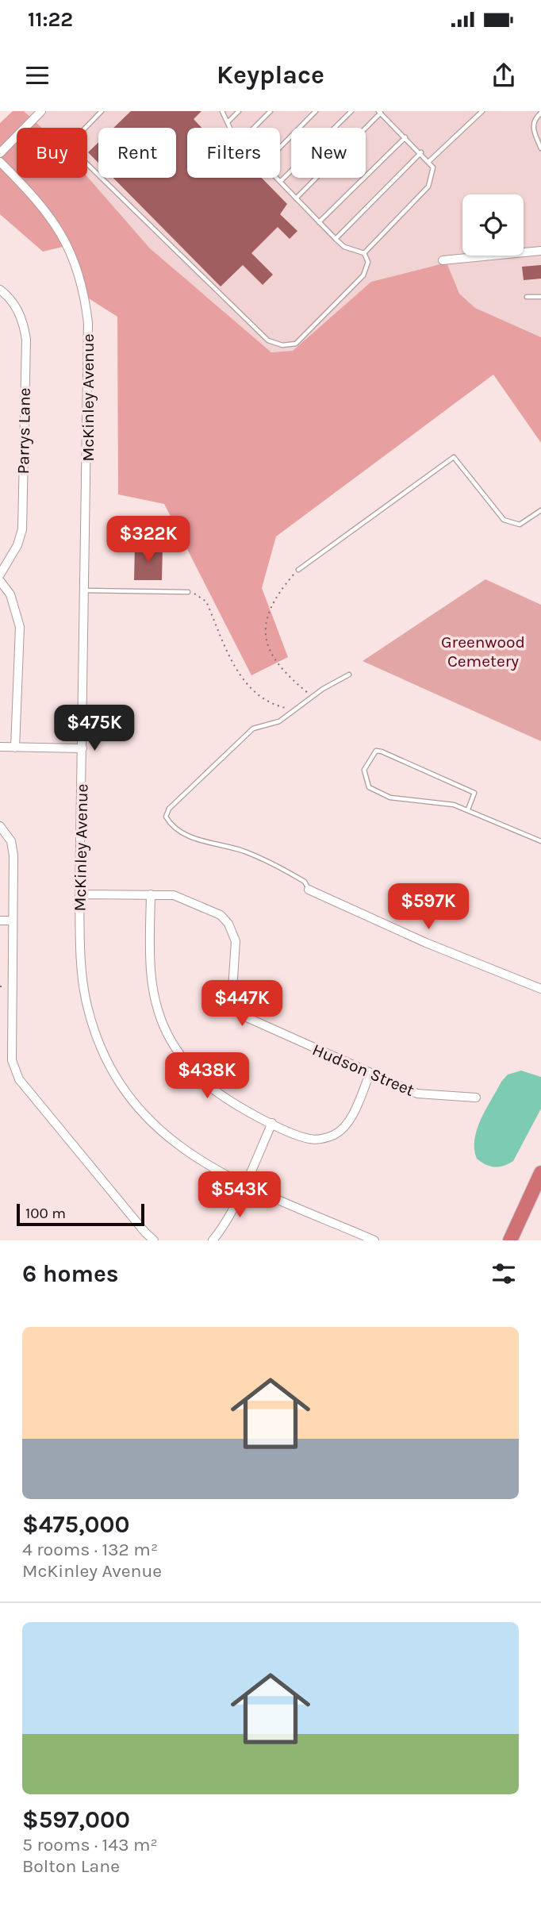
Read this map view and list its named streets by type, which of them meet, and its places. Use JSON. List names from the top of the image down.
{
  "streets": {
    "street": ["McKinley Avenue", "Parrys Lane", "Hudson Street"]
  },
  "crossings": [
    ["McKinley Avenue", "Hudson Street"]
  ],
  "parks": ["Greenwood Cemetery"],
  "scale_bar": "100 m",
  "page": {
    "status": "11:22",
    "header": "Keyplace",
    "chip": [
      "Buy",
      "Rent",
      "Filters",
      "New"
    ],
    "price": [
      "$322K",
      "$475K",
      "$597K",
      "$447K",
      "$438K",
      "$543K"
    ],
    "scale": "100 m",
    "heading": "6 homes",
    "list": [
      {
        "name": "$475,000",
        "note": "4 rooms · 132 m² · McKinley Avenue"
      },
      {
        "name": "$597,000",
        "note": "5 rooms · 143 m² · Bolton Lane"
      }
    ]
  }
}
